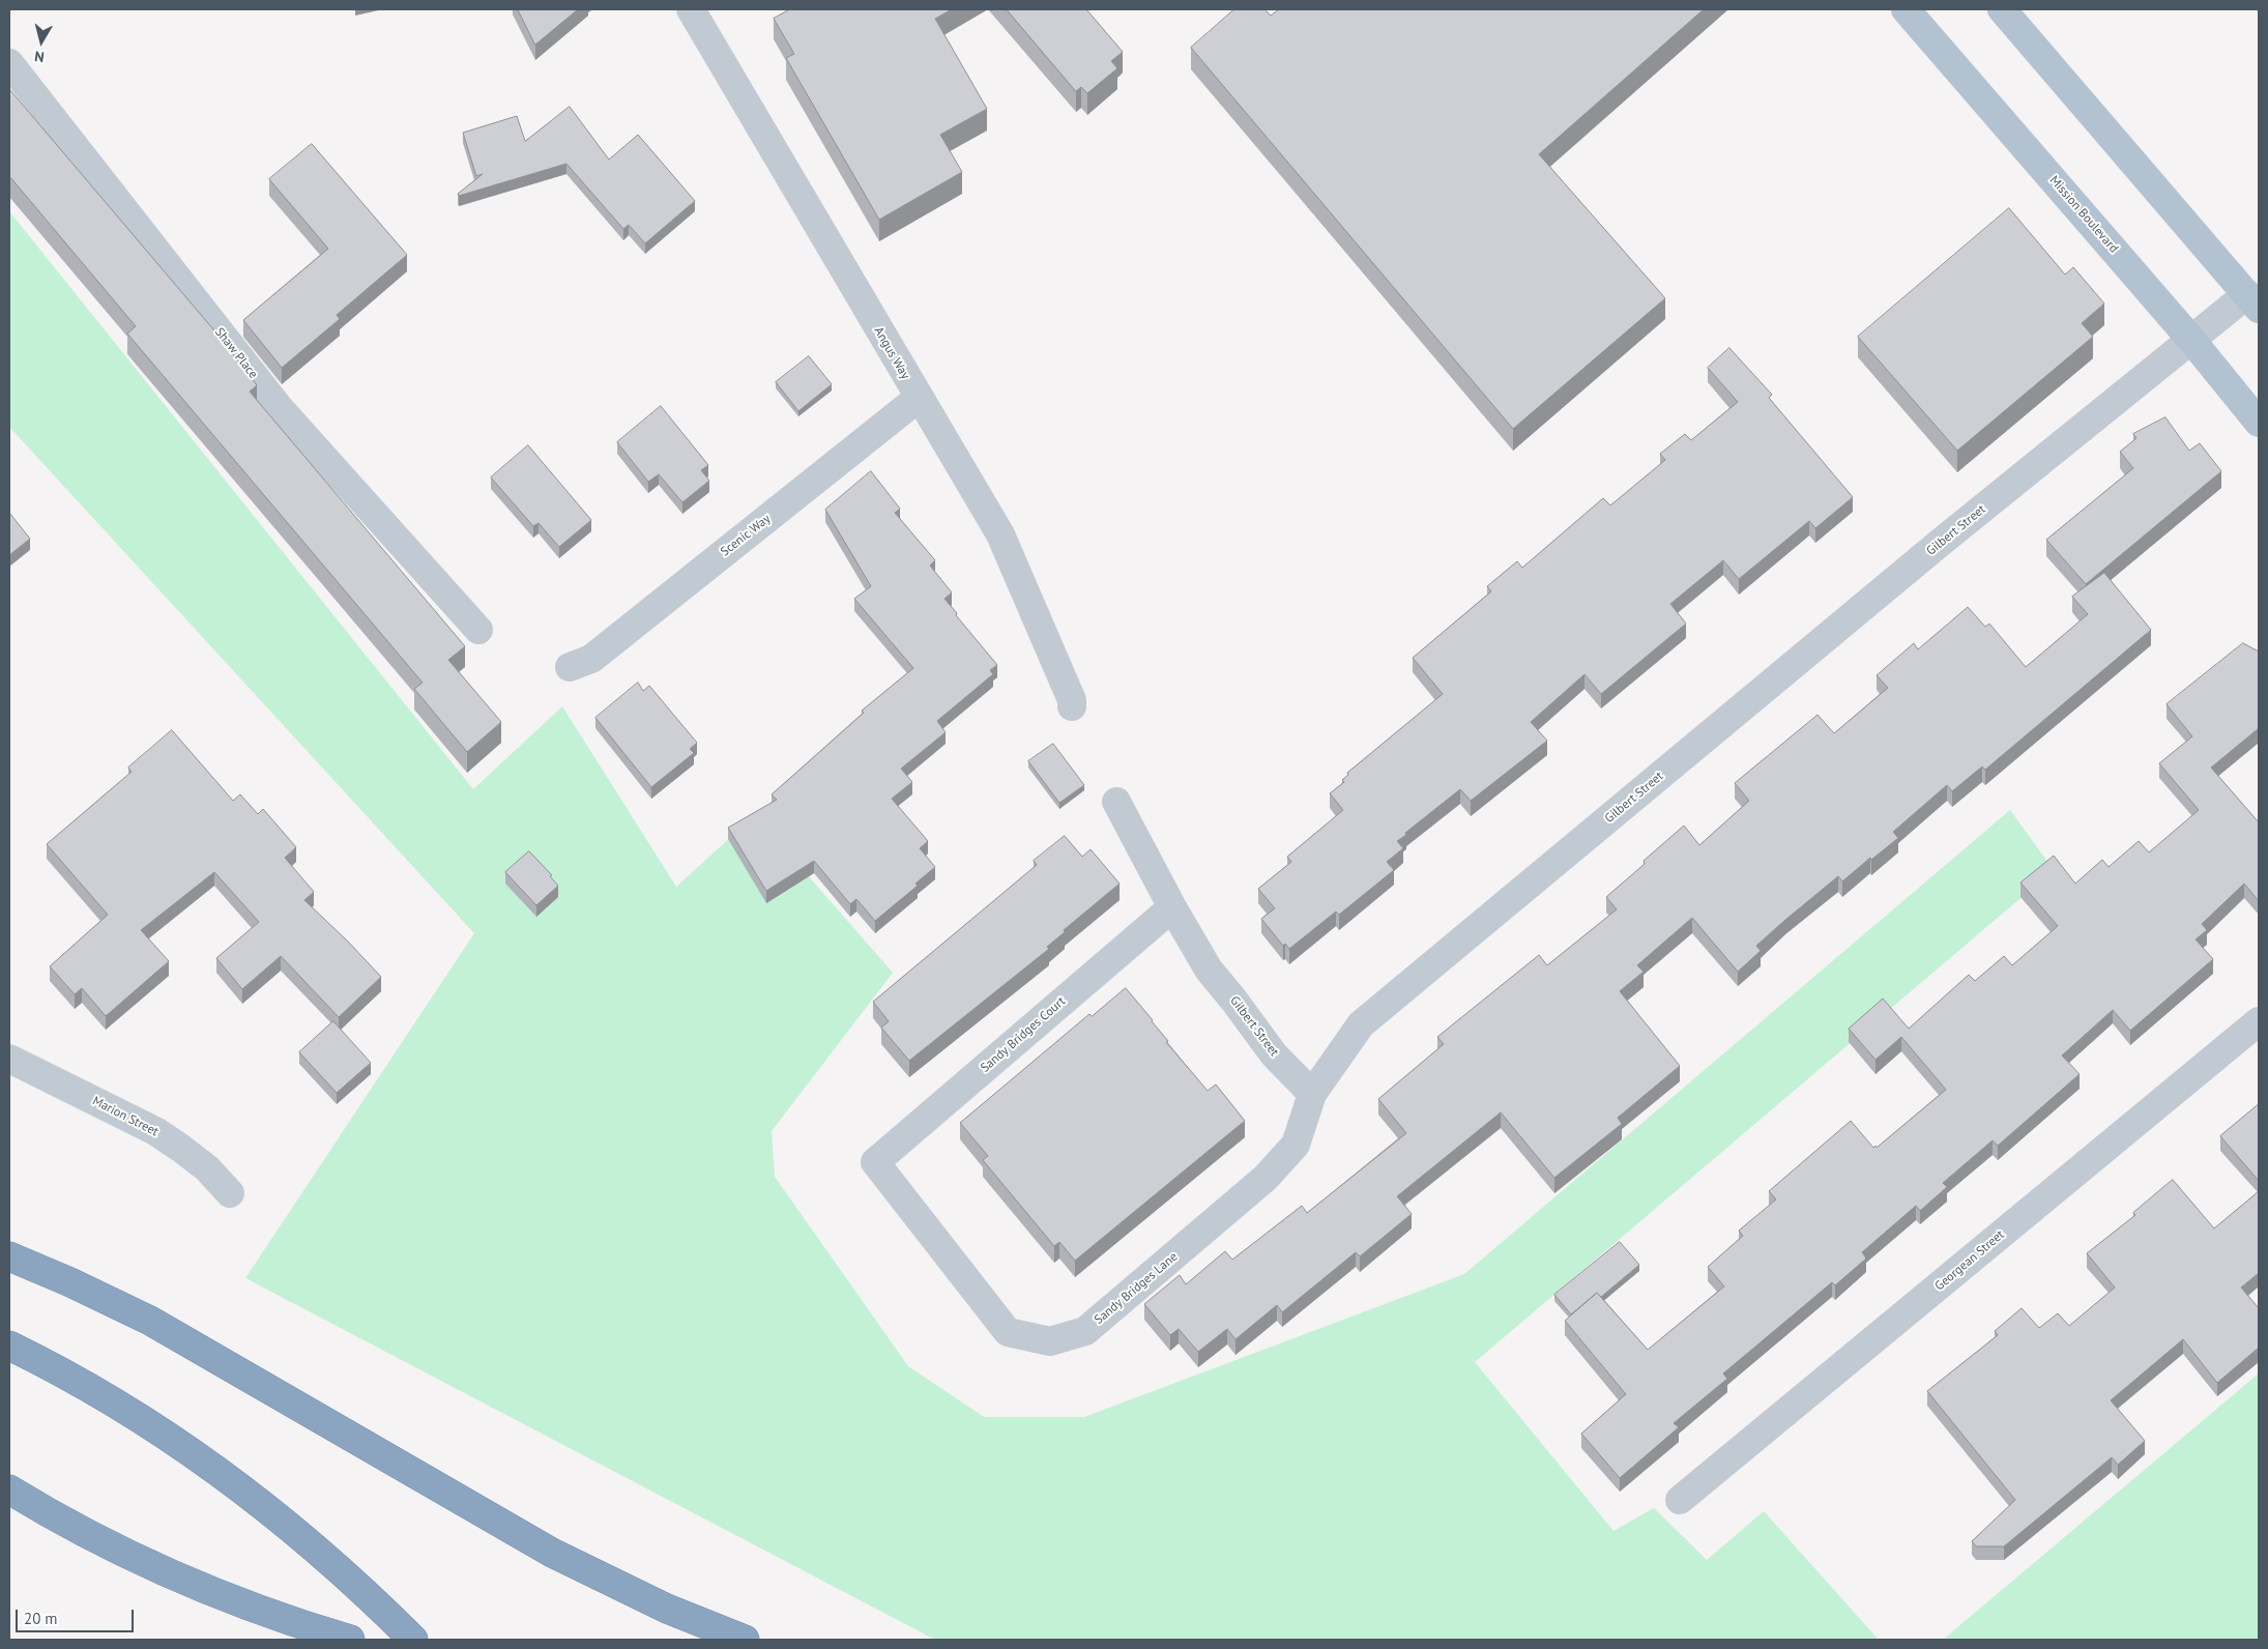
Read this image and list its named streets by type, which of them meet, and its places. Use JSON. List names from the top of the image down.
{
  "streets": {
    "main road": ["Mission Boulevard"],
    "street": [
      "Shaw Place",
      "Angus Way",
      "Gilbert Street",
      "Scenic Way",
      "Sandy Bridges Court",
      "Marion Street",
      "Georgean Street",
      "Sandy Bridges Lane"
    ]
  },
  "crossings": [
    ["Mission Boulevard", "Gilbert Street"],
    ["Angus Way", "Scenic Way"],
    ["Gilbert Street", "Sandy Bridges Court"],
    ["Gilbert Street", "Sandy Bridges Lane"],
    ["Sandy Bridges Court", "Sandy Bridges Lane"]
  ],
  "scale_bar": "20 m",
  "north": "bottom"
}
